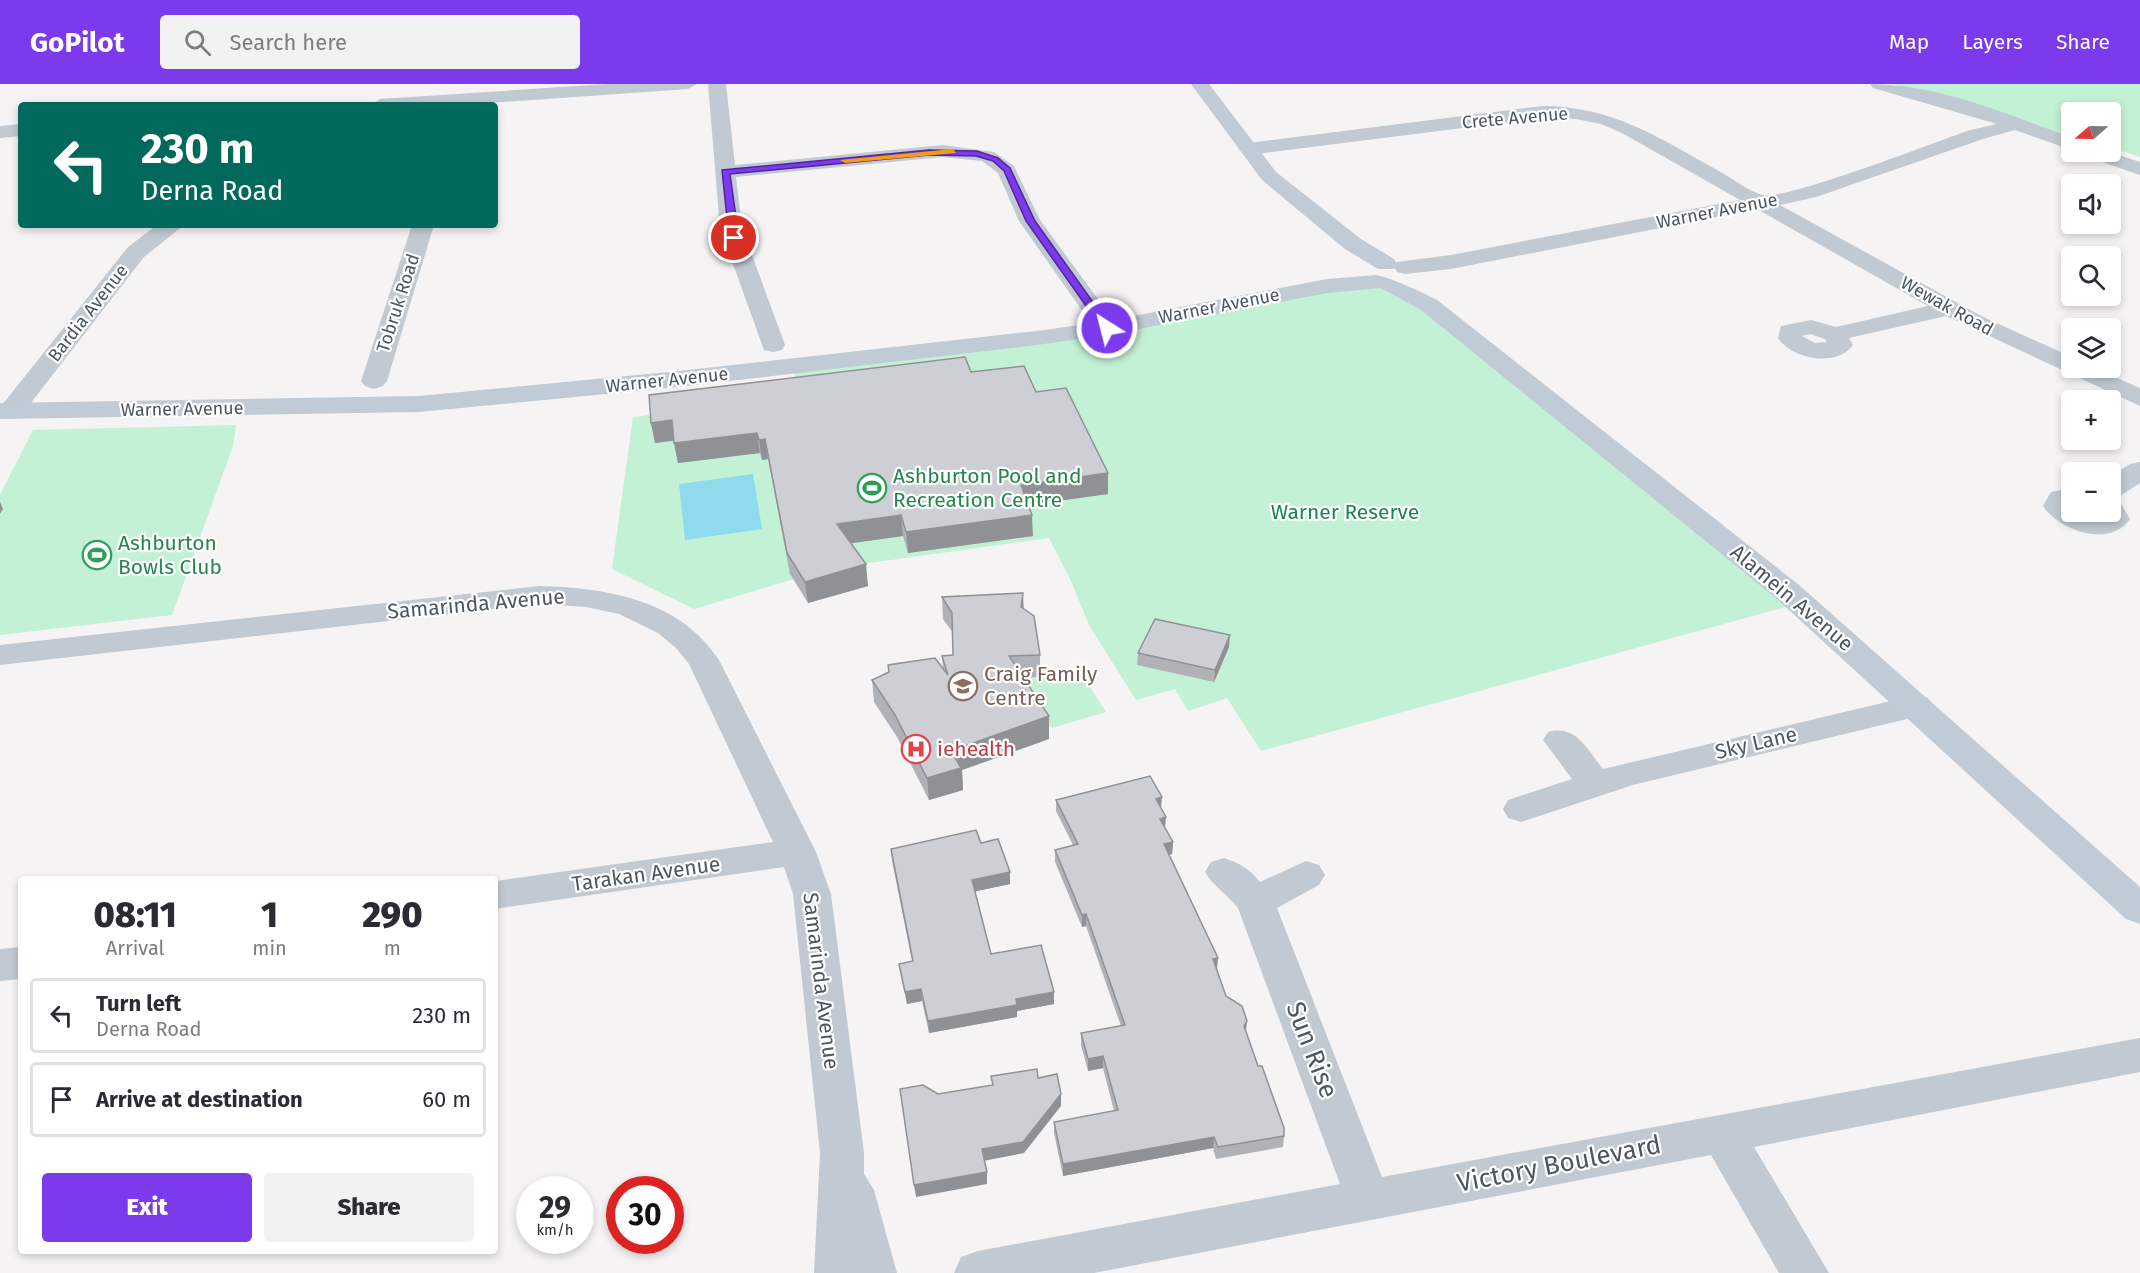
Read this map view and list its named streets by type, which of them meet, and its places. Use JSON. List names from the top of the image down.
{
  "streets": {
    "street": [
      "Crete Avenue",
      "Warner Avenue",
      "Tobruk Road",
      "Wewak Road",
      "Bardia Avenue",
      "Alamein Avenue",
      "Samarinda Avenue",
      "Sky Lane",
      "Tarakan Avenue",
      "Sun Rise",
      "Victory Boulevard"
    ]
  },
  "crossings": [
    ["Crete Avenue", "Warner Avenue"],
    ["Crete Avenue", "Wewak Road"],
    ["Crete Avenue", "Alamein Avenue"],
    ["Warner Avenue", "Wewak Road"],
    ["Warner Avenue", "Bardia Avenue"],
    ["Warner Avenue", "Alamein Avenue"],
    ["Alamein Avenue", "Sky Lane"],
    ["Samarinda Avenue", "Tarakan Avenue"],
    ["Sun Rise", "Victory Boulevard"]
  ],
  "parks": ["Warner Reserve"],
  "places": {
    "sports": ["Ashburton Pool and Recreation Centre", "Ashburton Bowls Club"],
    "school or university": ["Craig Family Centre"],
    "hospital": ["iehealth"]
  },
  "north": "left",
  "page": {
    "header": "GoPilot",
    "search": "Search here",
    "nav": ["Map", "Layers", "Share"],
    "map_buttons": ["+", "−"],
    "turn": ["230 m", "Derna Road"],
    "eta": [
      "08:11",
      "Arrival",
      "1",
      "min",
      "290",
      "m"
    ],
    "list": [
      {
        "name": "Turn left",
        "note": "Derna Road",
        "value": "230 m"
      },
      {
        "name": "Arrive at destination",
        "value": "60 m"
      }
    ],
    "buttons": ["Exit", "Share"],
    "speed": "29 km/h",
    "limit": "30"
  }
}
